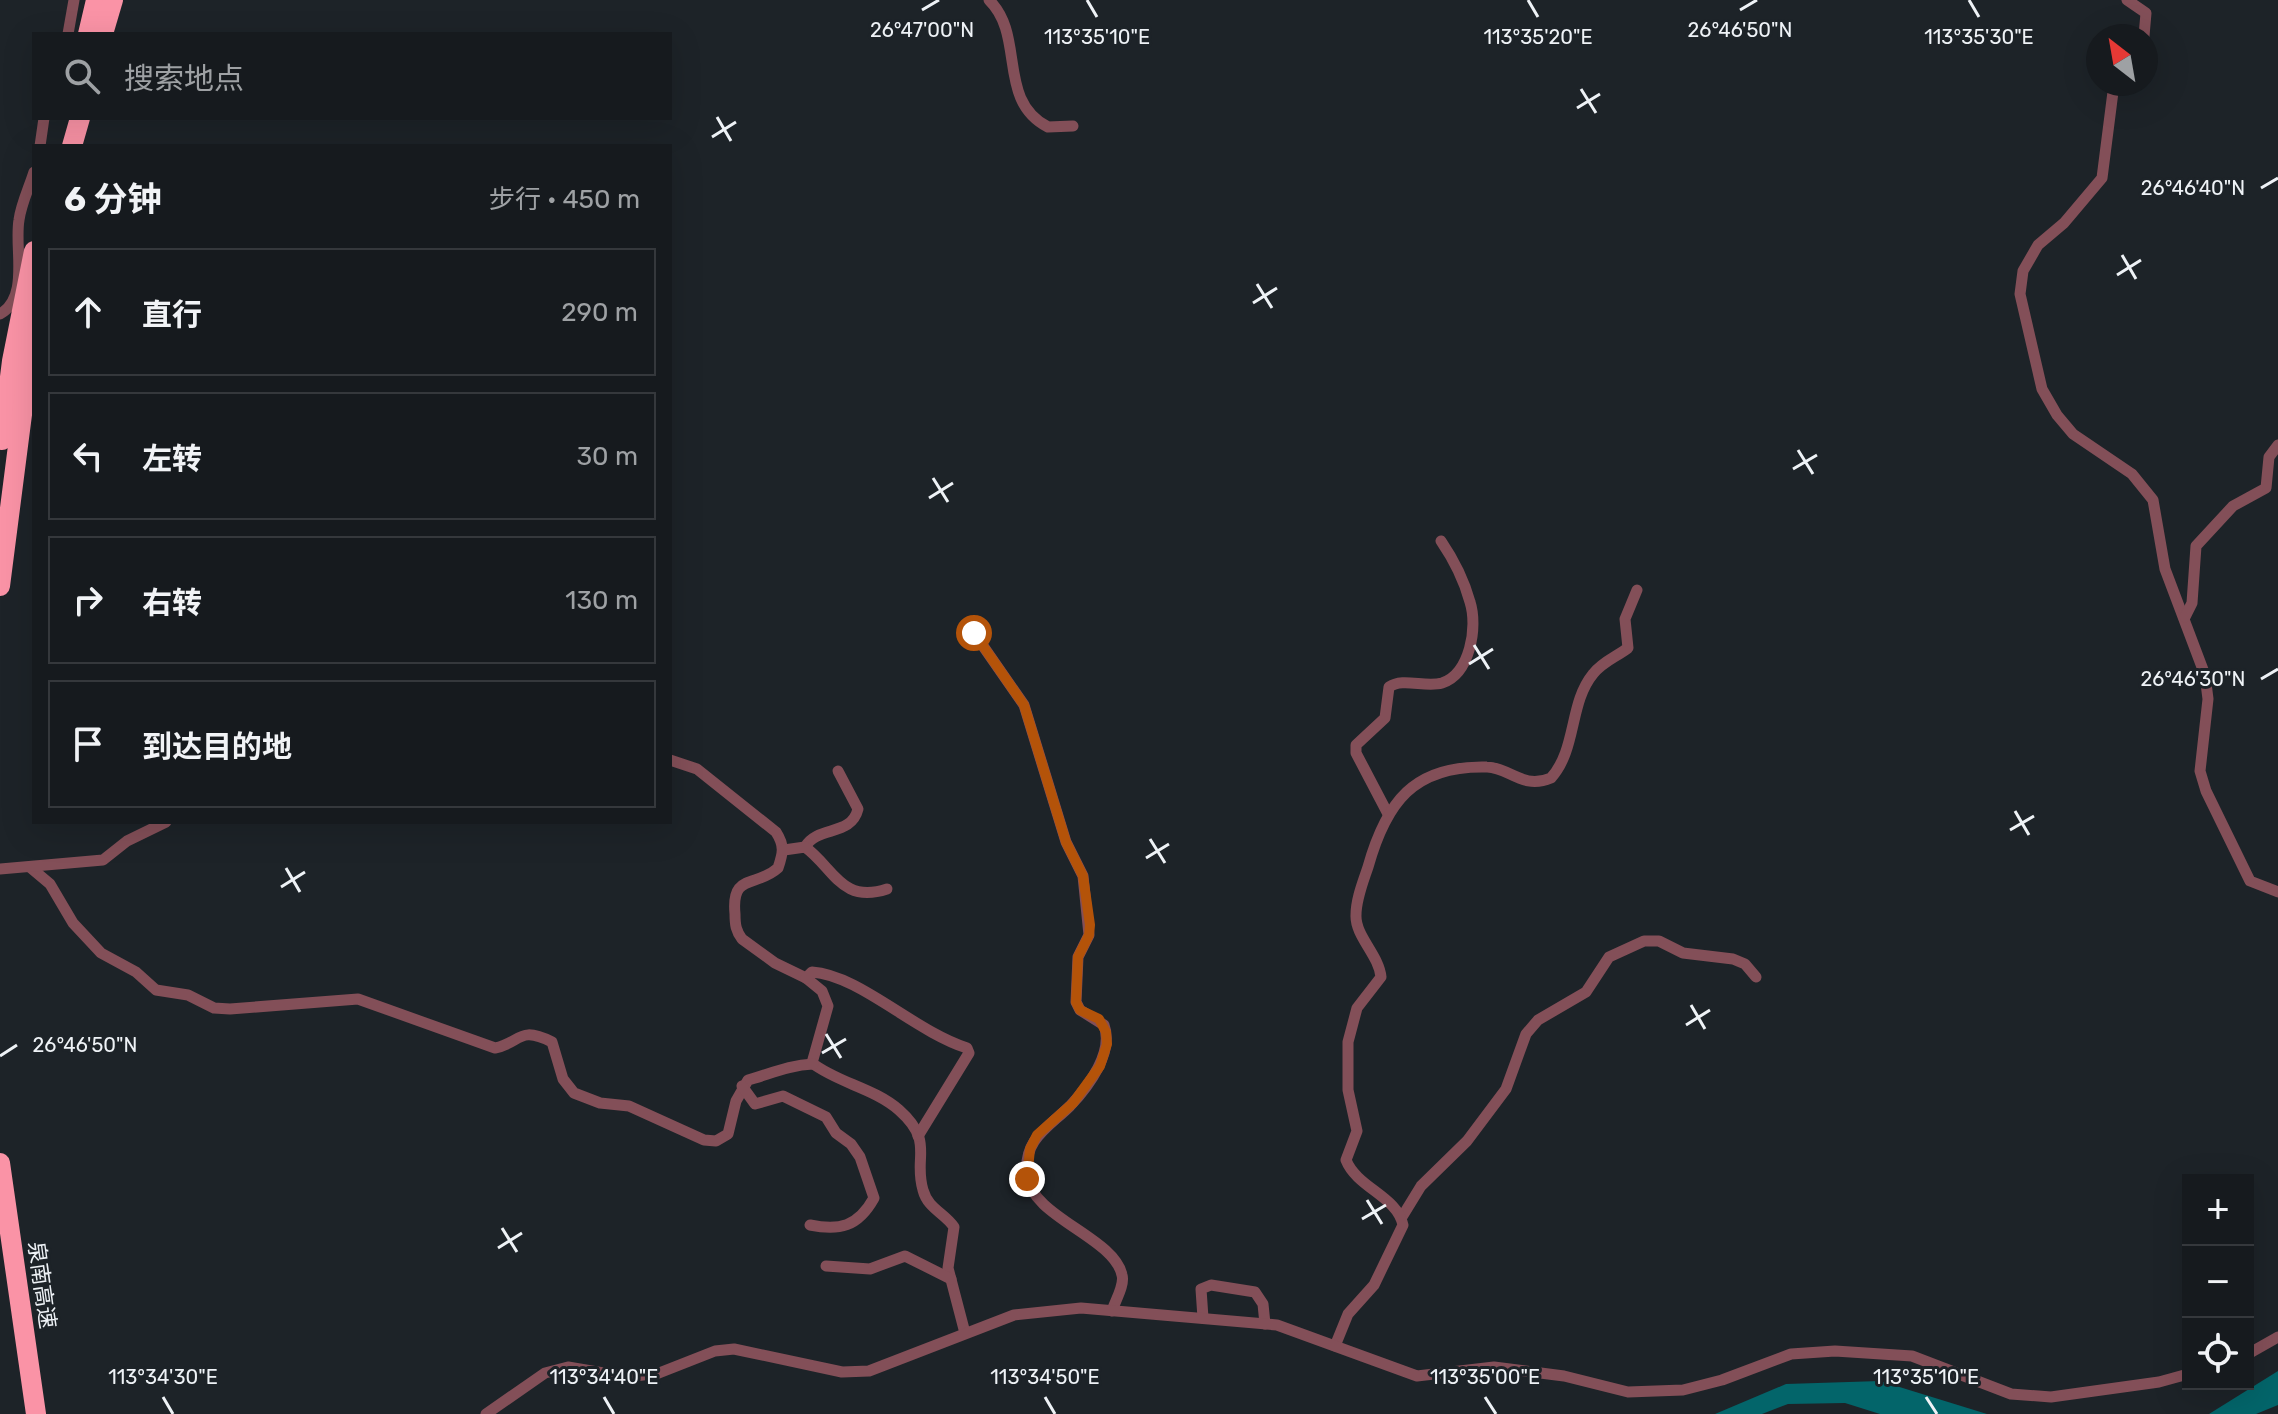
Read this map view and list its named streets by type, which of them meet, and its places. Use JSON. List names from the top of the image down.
{
  "streets": {
    "highway": ["泉南高速"]
  },
  "north": "top left",
  "page": {
    "search": "搜索地点",
    "heading": ["6 分钟", "步行 · 450 m"],
    "list": [
      ["直行", "290 m"],
      ["左转", "30 m"],
      ["右转", "130 m"],
      "到达目的地"
    ],
    "map_buttons": ["+", "−"]
  },
  "coordinates": [
    "26°47'00\"N",
    "26°46'50\"N",
    "113°35'30\"E",
    "113°35'10\"E",
    "113°35'20\"E",
    "26°46'40\"N",
    "26°46'30\"N",
    "113°34'30\"E",
    "113°34'40\"E",
    "113°34'50\"E",
    "113°35'00\"E"
  ]
}
